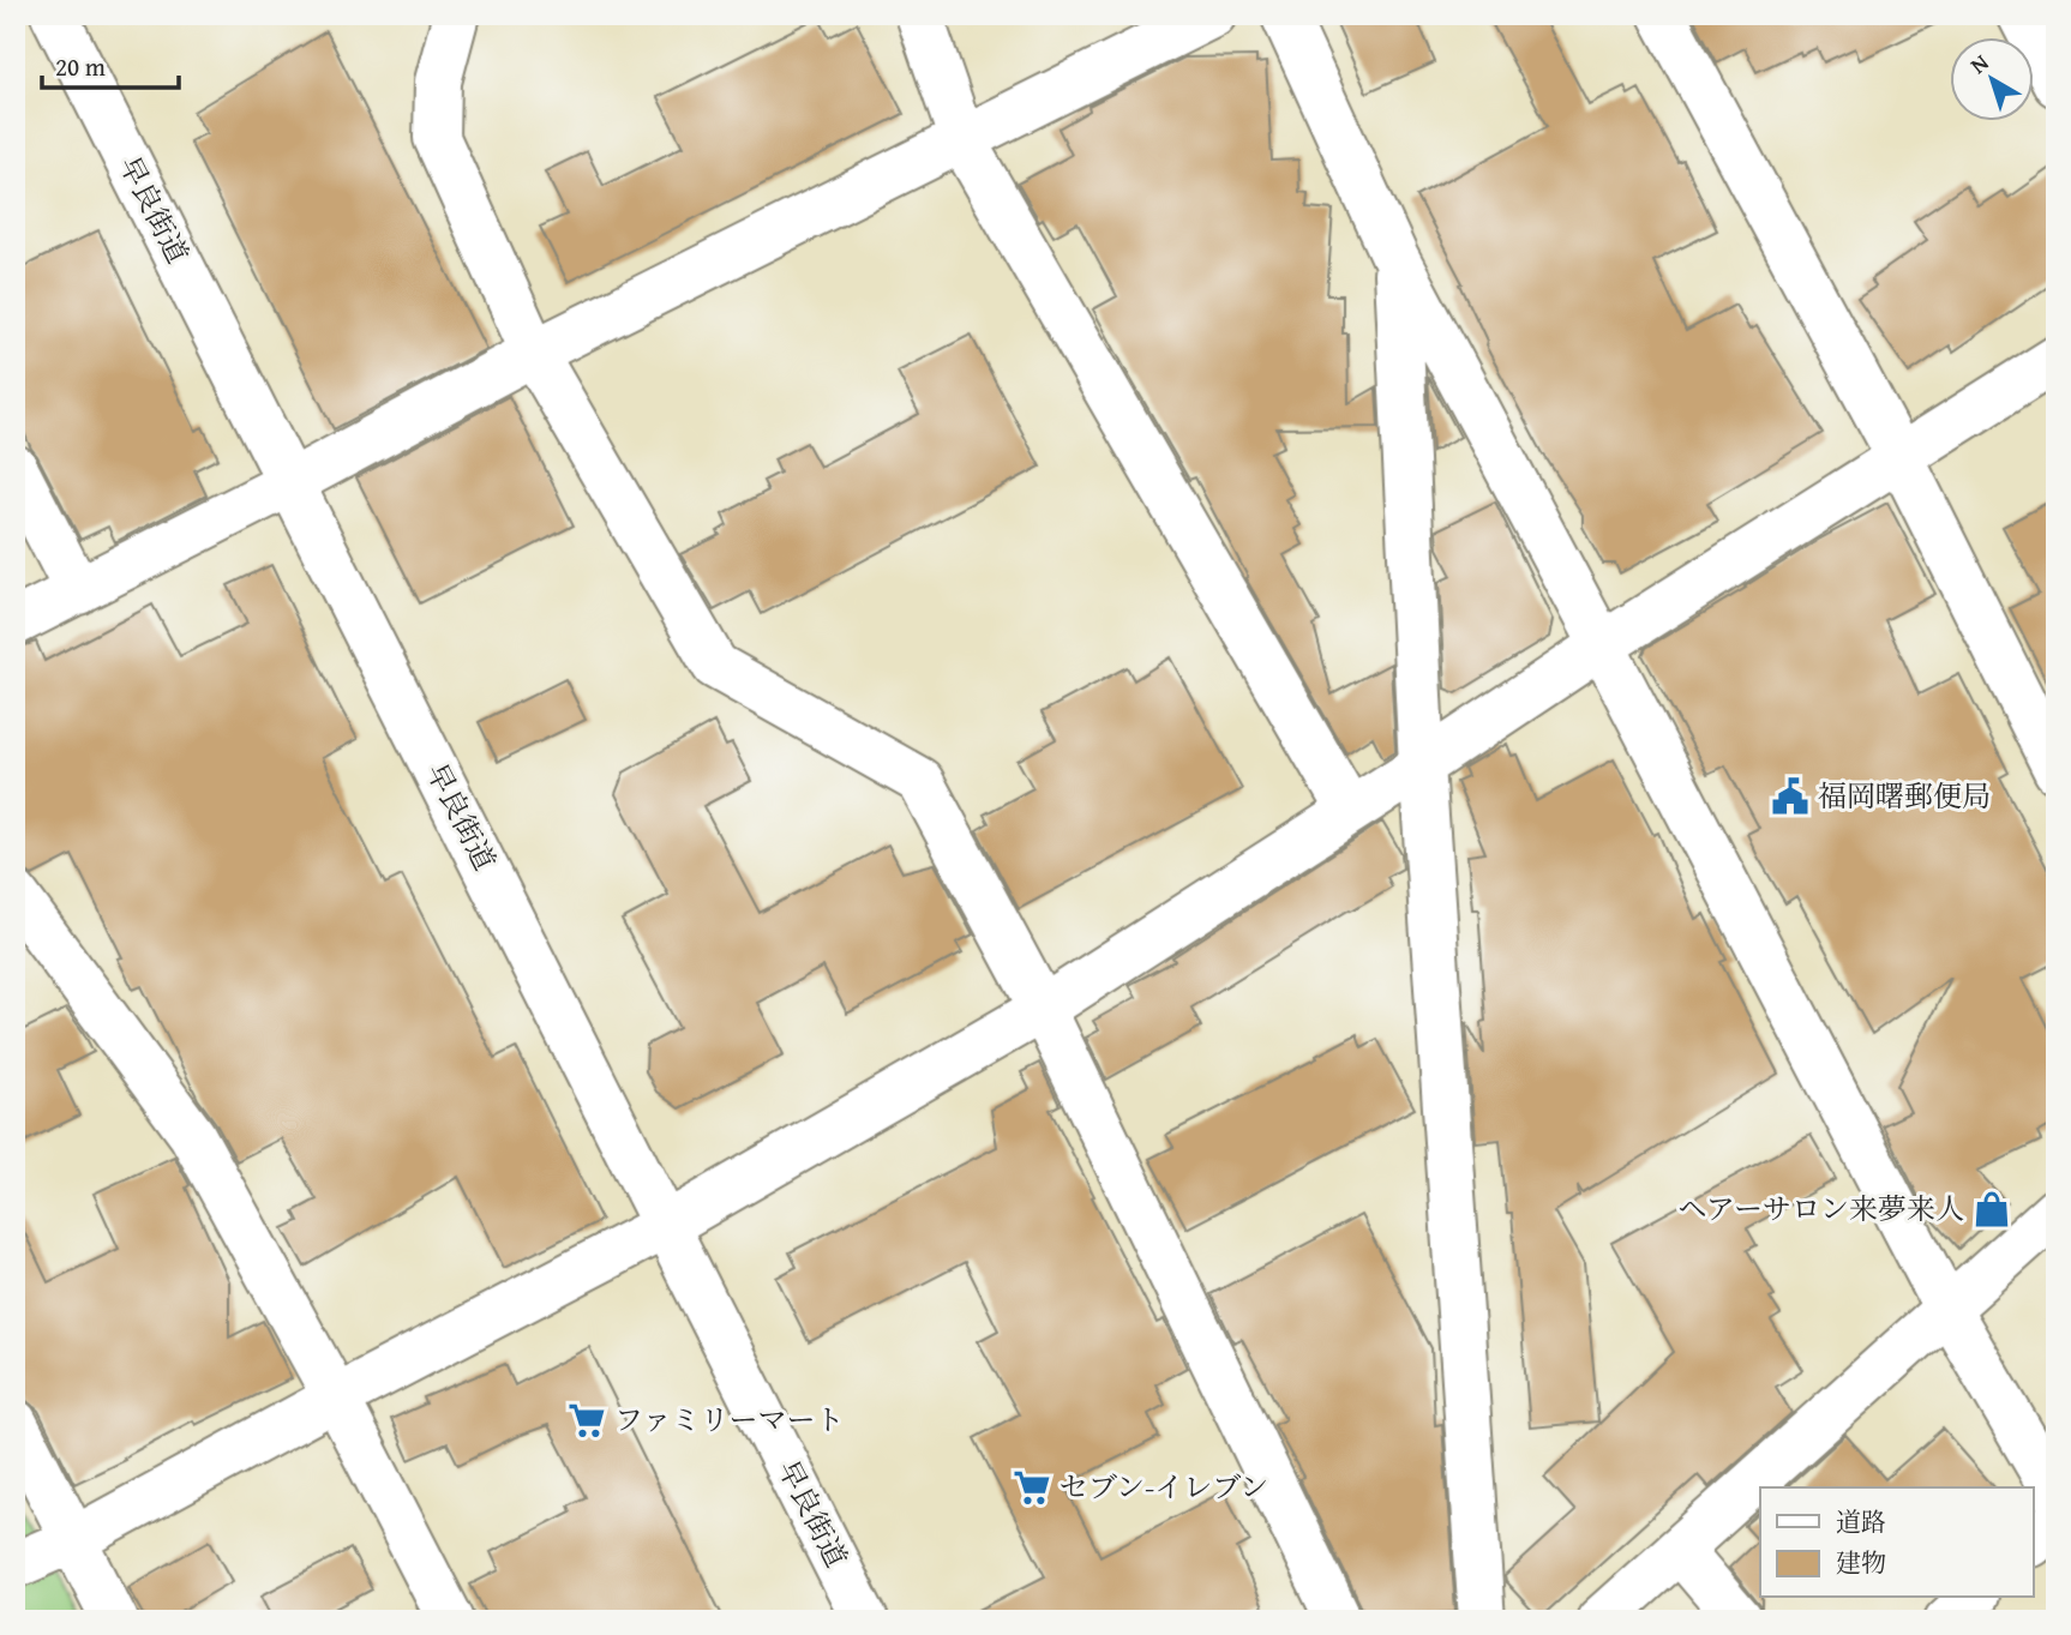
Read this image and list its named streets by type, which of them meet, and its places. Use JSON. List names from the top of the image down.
{
  "streets": {
    "street": ["早良街道"]
  },
  "places": {
    "public building": ["福岡曙郵便局"],
    "shop": ["ヘアーサロン来夢来人"],
    "supermarket": ["ファミリーマート", "セブン-イレブン"]
  },
  "legend": ["道路", "建物"],
  "scale_bar": "20 m",
  "north": "top left"
}
